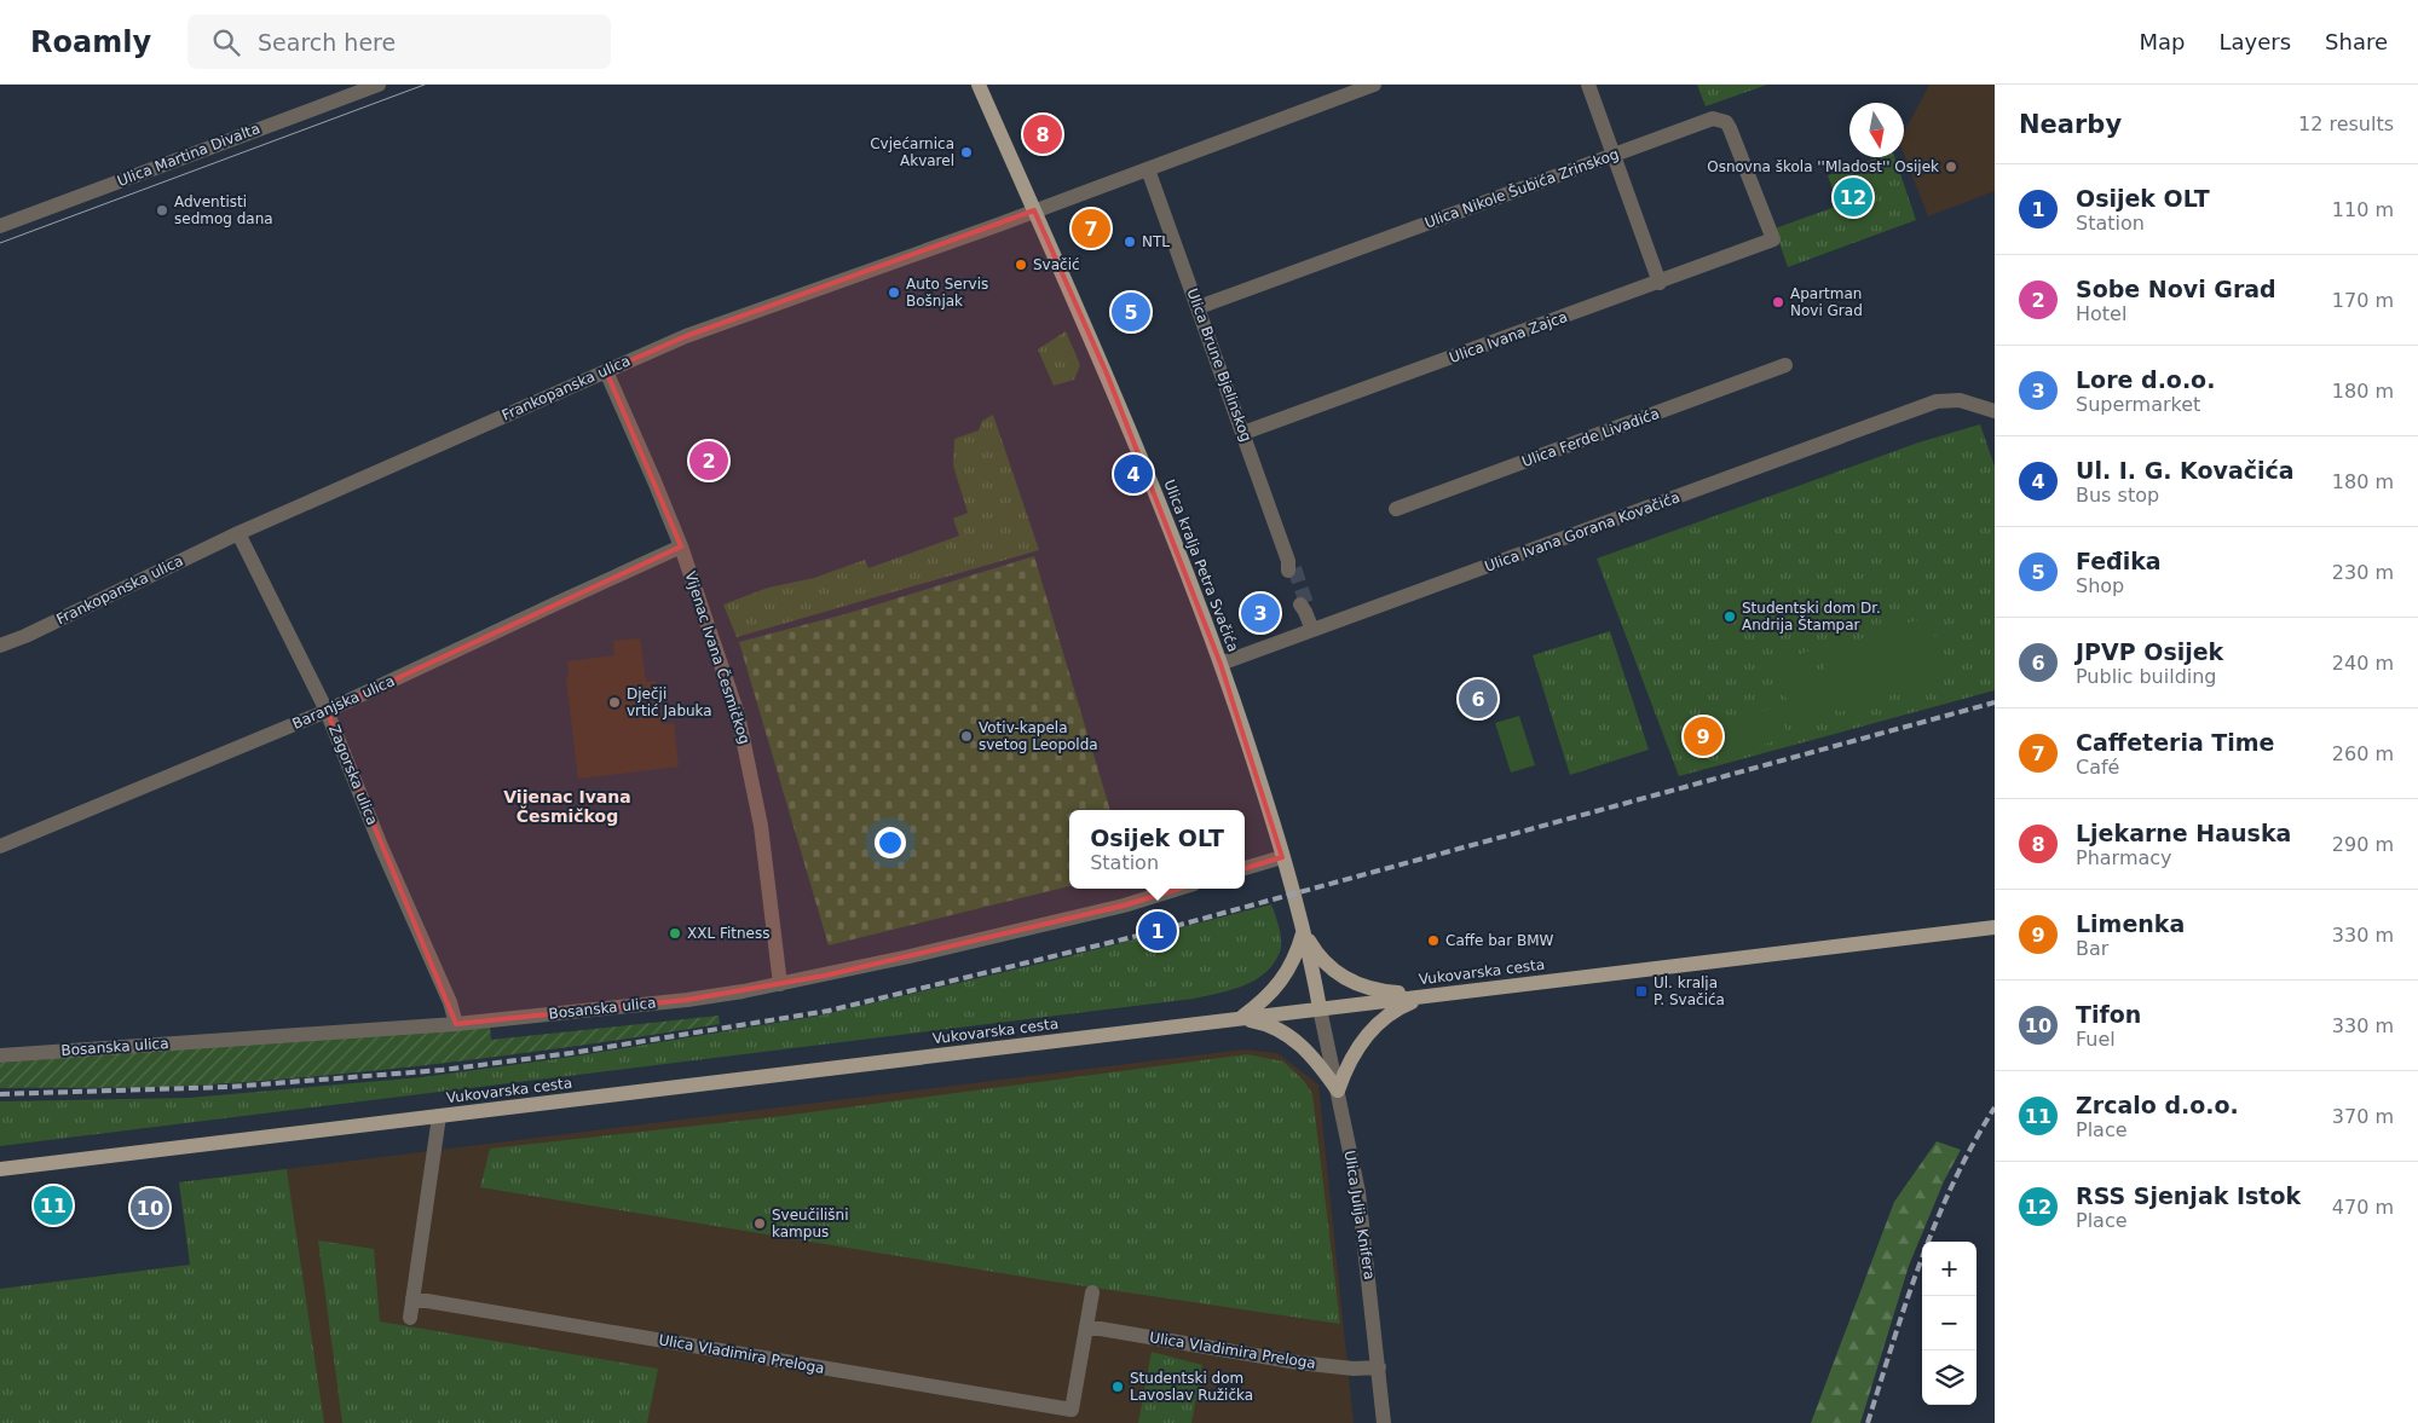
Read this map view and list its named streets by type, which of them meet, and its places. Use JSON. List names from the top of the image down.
{
  "streets": {
    "main road": ["Ulica kralja Petra Svačića", "Vukovarska cesta"],
    "street": [
      "Ulica Martina Divalta",
      "Ulica Nikole Šubića Zrinskog",
      "Ulica Ivana Zajca",
      "Ulica Brune Bjelinskog",
      "Frankopanska ulica",
      "Ulica Ferde Livadića",
      "Ulica Ivana Gorana Kovačića",
      "Vijenac Ivana Česmičkog",
      "Baranjska ulica",
      "Zagorska ulica",
      "Bosanska ulica",
      "Ulica Julija Knifera",
      "Ulica Vladimira Preloga"
    ]
  },
  "crossings": [
    ["Ulica Nikole Šubića Zrinskog", "Ulica Ivana Zajca"],
    ["Ulica Nikole Šubića Zrinskog", "Ulica Brune Bjelinskog"],
    ["Ulica Ivana Zajca", "Ulica Brune Bjelinskog"],
    ["Ulica Brune Bjelinskog", "Frankopanska ulica"],
    ["Frankopanska ulica", "Ulica kralja Petra Svačića"],
    ["Frankopanska ulica", "Vijenac Ivana Česmičkog"],
    ["Frankopanska ulica", "Zagorska ulica"],
    ["Ulica Ivana Gorana Kovačića", "Ulica kralja Petra Svačića"],
    ["Ulica kralja Petra Svačića", "Vukovarska cesta"],
    ["Ulica kralja Petra Svačića", "Ulica Julija Knifera"],
    ["Vijenac Ivana Česmičkog", "Baranjska ulica"],
    ["Vijenac Ivana Česmičkog", "Bosanska ulica"],
    ["Baranjska ulica", "Zagorska ulica"],
    ["Zagorska ulica", "Bosanska ulica"],
    ["Vukovarska cesta", "Ulica Julija Knifera"],
    ["Ulica Julija Knifera", "Ulica Vladimira Preloga"]
  ],
  "districts": ["Vijenac Ivana Česmičkog"],
  "places": {
    "other": [
      "Cvjećarnica Akvarel",
      "Osnovna škola ''Mladost'' Osijek",
      "Adventisti sedmog dana",
      "NTL",
      "Svačić",
      "Auto Servis Bošnjak",
      "Apartman Novi Grad",
      "Studentski dom Dr. Andrija Štampar",
      "Dječji vrtić Jabuka",
      "Votiv-kapela svetog Leopolda",
      "XXL Fitness",
      "Caffe bar BMW",
      "Sveučilišni kampus",
      "Studentski dom Lavoslav Ružička"
    ],
    "transit": ["Ul. kralja P. Svačića"]
  },
  "north": "bottom",
  "page": {
    "header": "Roamly",
    "search": "Search here",
    "nav": ["Map", "Layers", "Share"],
    "heading": ["Nearby", "12 results"],
    "pins": [
      "8",
      "12",
      "7",
      "5",
      "2",
      "4",
      "3",
      "6",
      "9",
      "1",
      "11",
      "10"
    ],
    "list": [
      {
        "mark": "1",
        "name": "Osijek OLT",
        "note": "Station",
        "value": "110 m"
      },
      {
        "mark": "2",
        "name": "Sobe Novi Grad",
        "note": "Hotel",
        "value": "170 m"
      },
      {
        "mark": "3",
        "name": "Lore d.o.o.",
        "note": "Supermarket",
        "value": "180 m"
      },
      {
        "mark": "4",
        "name": "Ul. I. G. Kovačića",
        "note": "Bus stop",
        "value": "180 m"
      },
      {
        "mark": "5",
        "name": "Feđika",
        "note": "Shop",
        "value": "230 m"
      },
      {
        "mark": "6",
        "name": "JPVP Osijek",
        "note": "Public building",
        "value": "240 m"
      },
      {
        "mark": "7",
        "name": "Caffeteria Time",
        "note": "Café",
        "value": "260 m"
      },
      {
        "mark": "8",
        "name": "Ljekarne Hauska",
        "note": "Pharmacy",
        "value": "290 m"
      },
      {
        "mark": "9",
        "name": "Limenka",
        "note": "Bar",
        "value": "330 m"
      },
      {
        "mark": "10",
        "name": "Tifon",
        "note": "Fuel",
        "value": "330 m"
      },
      {
        "mark": "11",
        "name": "Zrcalo d.o.o.",
        "note": "Place",
        "value": "370 m"
      },
      {
        "mark": "12",
        "name": "RSS Sjenjak Istok",
        "note": "Place",
        "value": "470 m"
      }
    ],
    "popup": ["Osijek OLT", "Station"],
    "map_buttons": ["+", "−"]
  }
}
